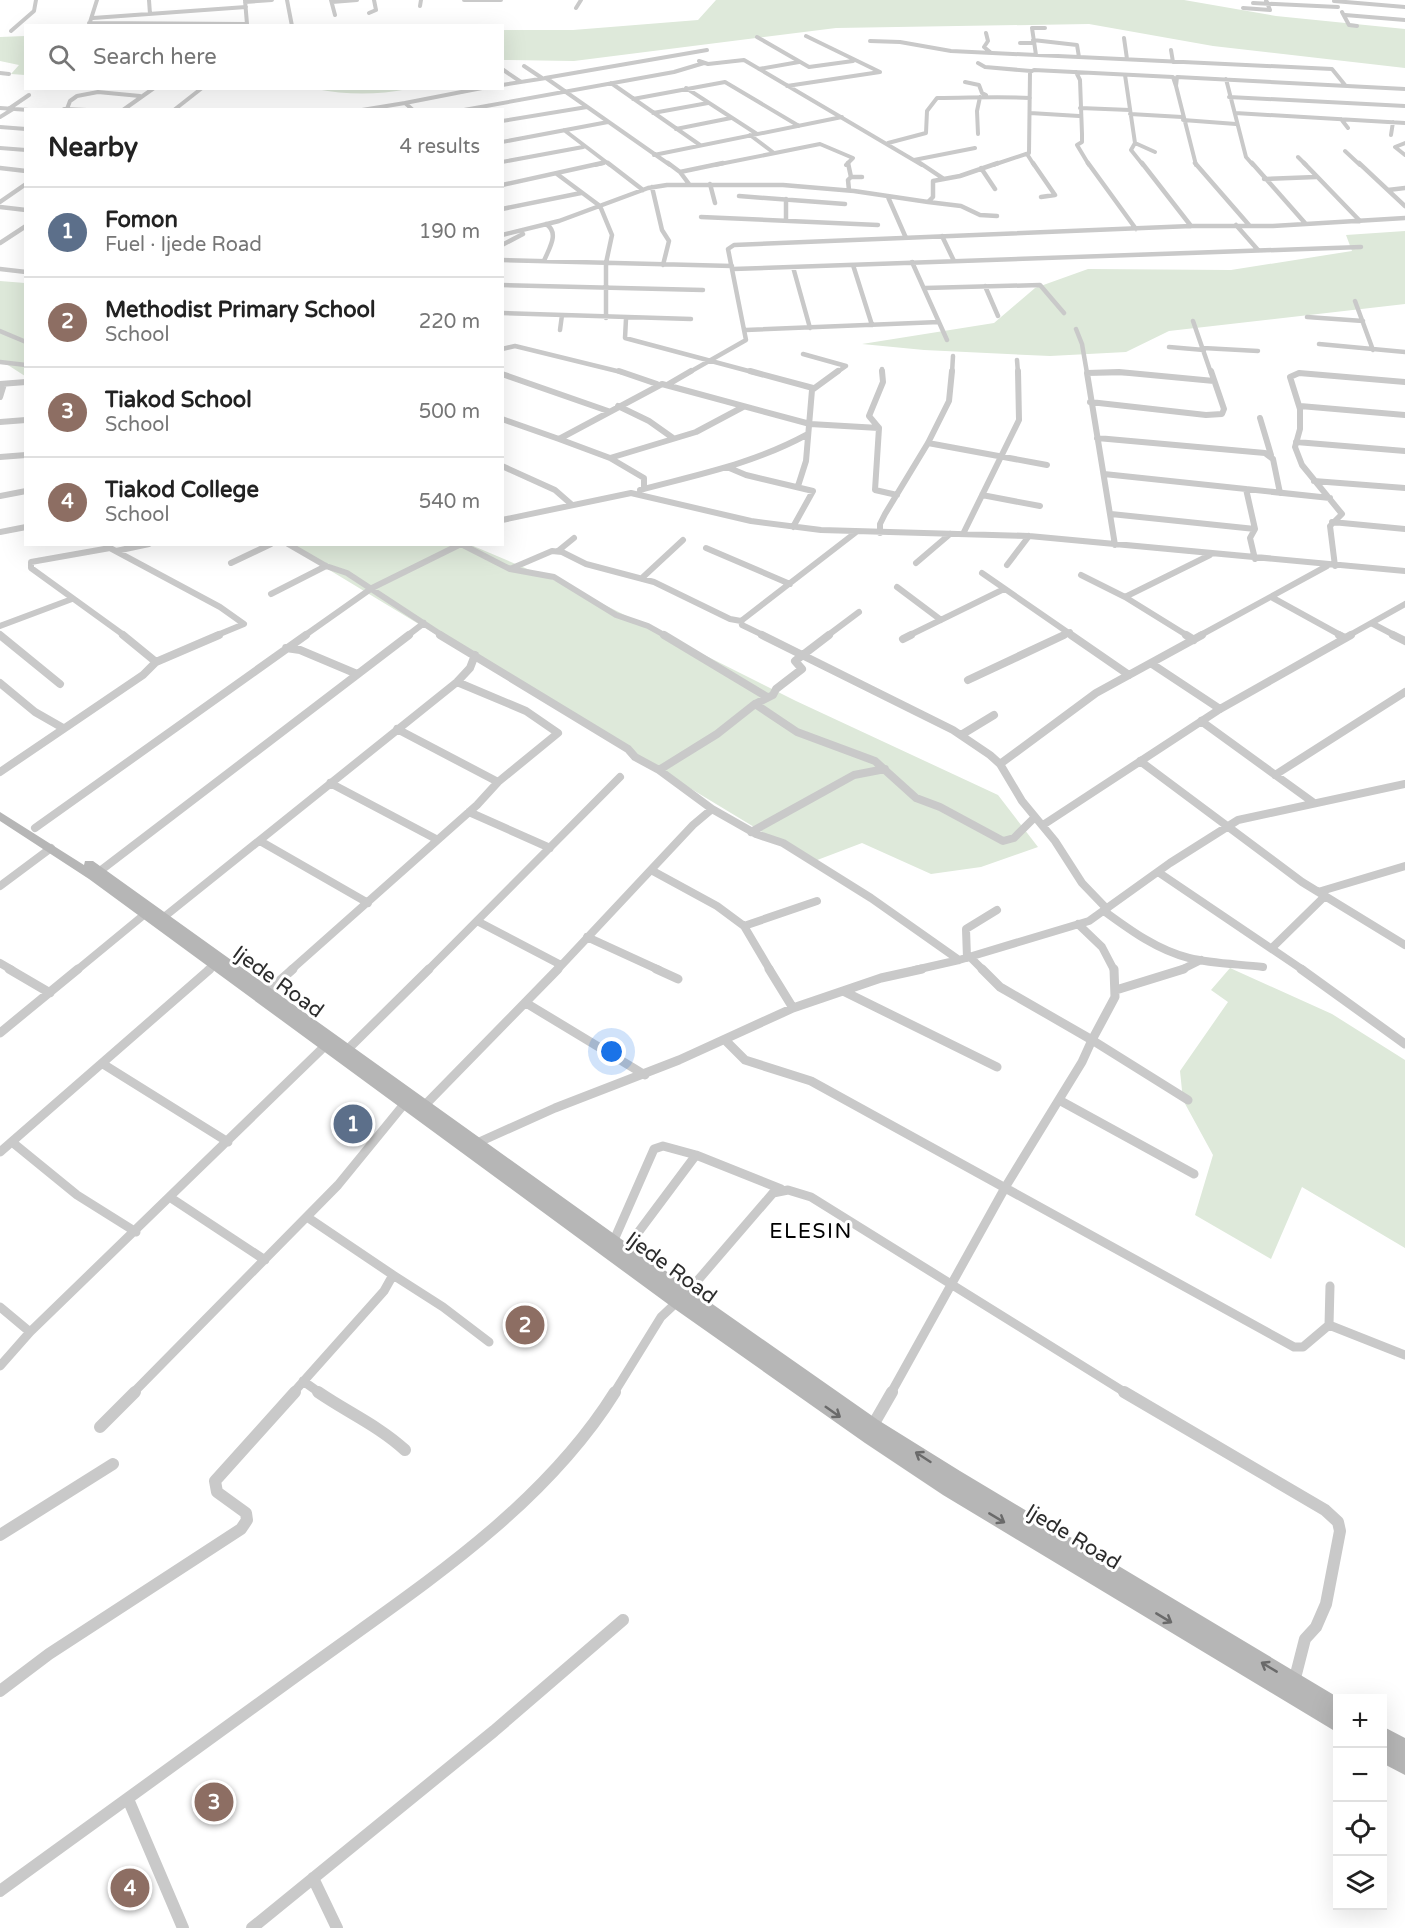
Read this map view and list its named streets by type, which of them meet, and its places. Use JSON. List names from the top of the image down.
{
  "streets": {
    "main road": ["Ijede Road"]
  },
  "districts": ["ELESIN"],
  "page": {
    "search": "Search here",
    "heading": ["Nearby", "4 results"],
    "list": [
      {
        "mark": "1",
        "name": "Fomon",
        "note": "Fuel · Ijede Road",
        "value": "190 m"
      },
      {
        "mark": "2",
        "name": "Methodist Primary School",
        "note": "School",
        "value": "220 m"
      },
      {
        "mark": "3",
        "name": "Tiakod School",
        "note": "School",
        "value": "500 m"
      },
      {
        "mark": "4",
        "name": "Tiakod College",
        "note": "School",
        "value": "540 m"
      }
    ],
    "pins": [
      "1",
      "2",
      "3",
      "4"
    ],
    "map_buttons": ["+", "−"]
  }
}
